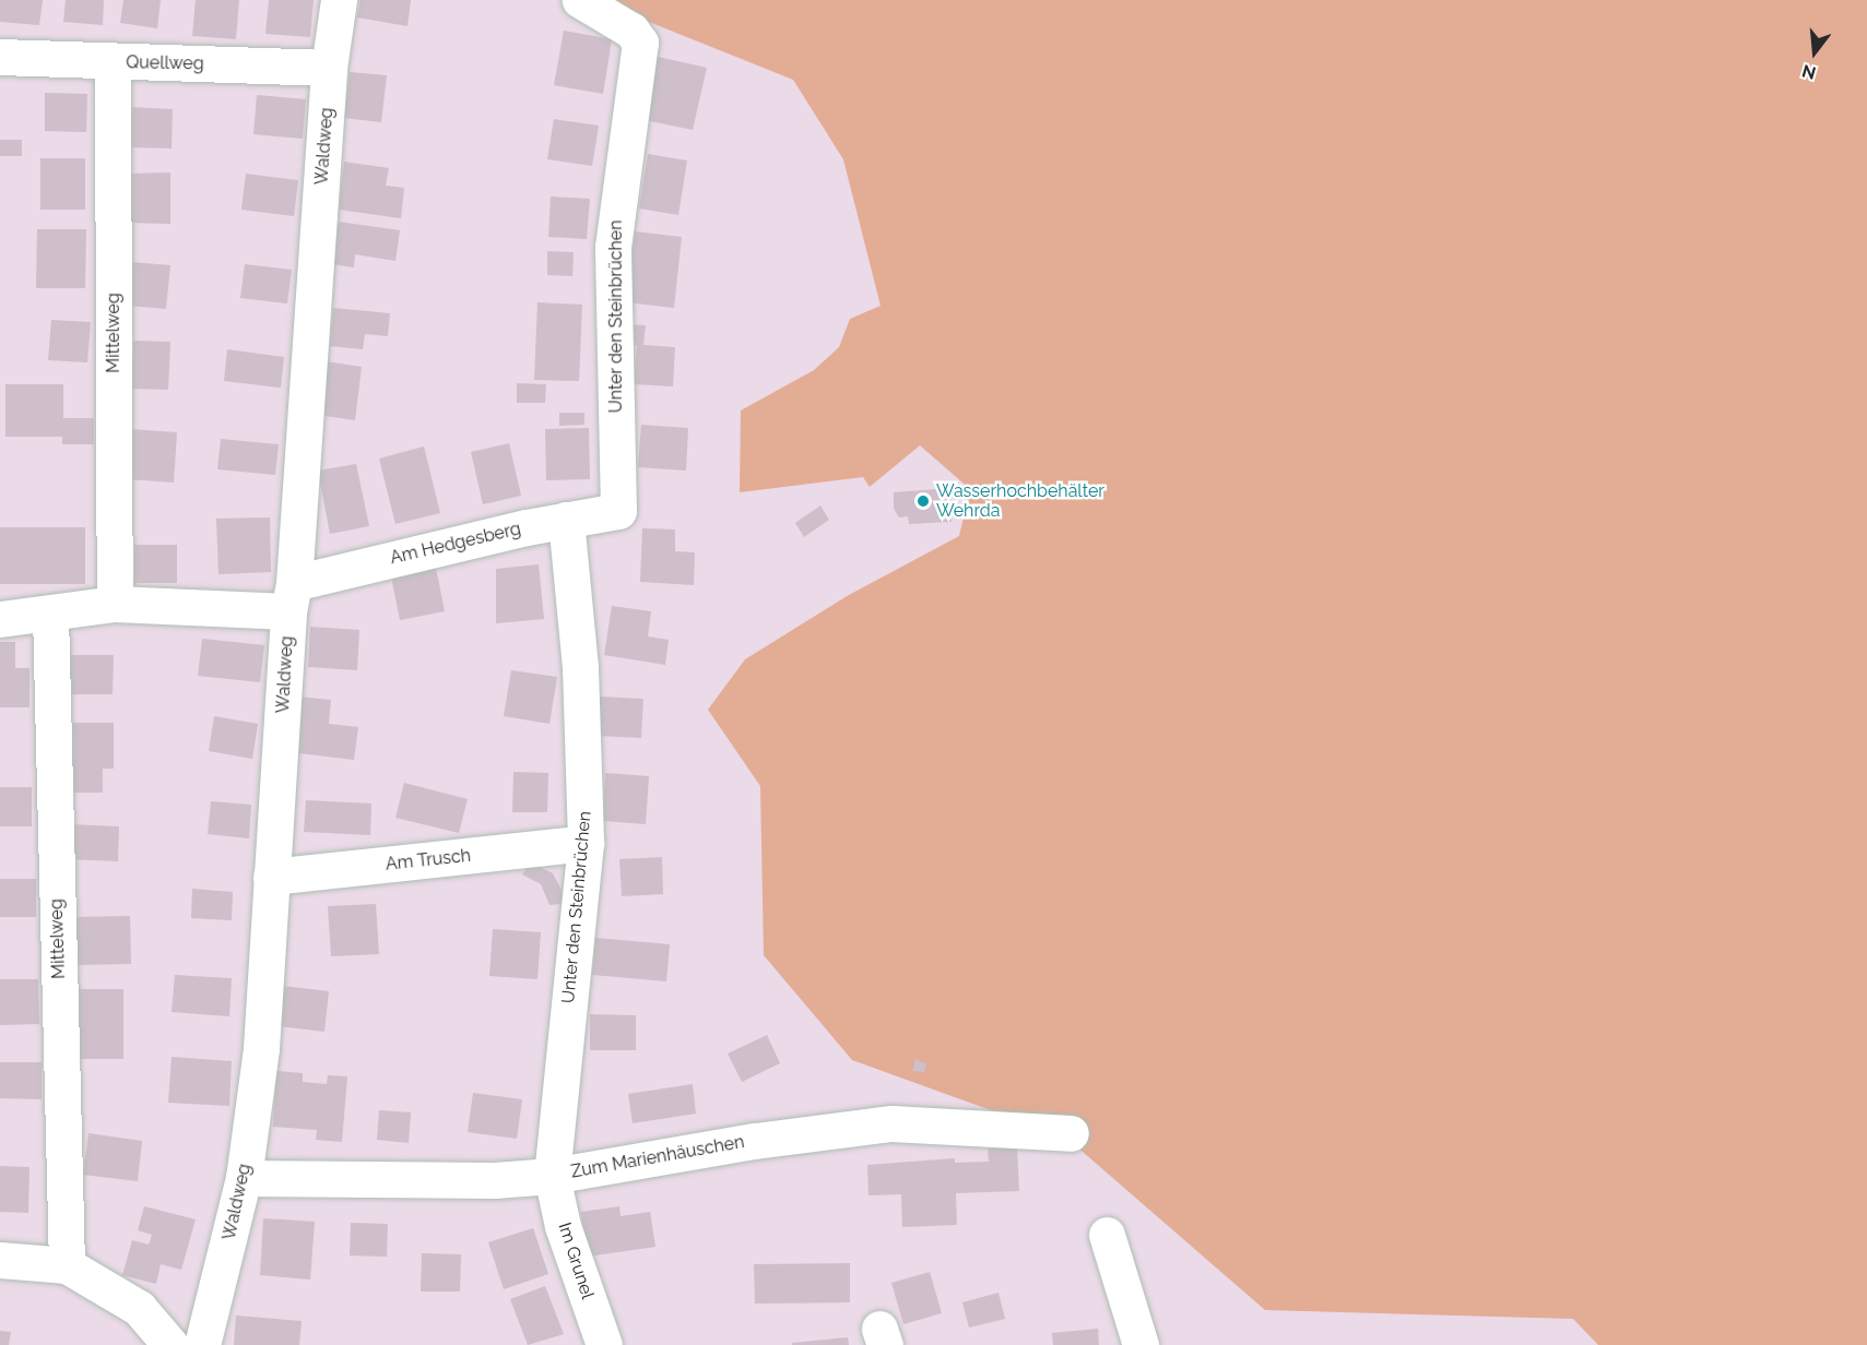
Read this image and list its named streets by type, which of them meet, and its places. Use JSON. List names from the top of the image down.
{
  "streets": {
    "street": [
      "Quellweg",
      "Waldweg",
      "Unter den Steinbrüchen",
      "Mittelweg",
      "Am Hedgesberg",
      "Am Trusch",
      "Zum Marienhäuschen",
      "Im Grunel"
    ]
  },
  "crossings": [
    ["Quellweg", "Waldweg"],
    ["Quellweg", "Mittelweg"],
    ["Waldweg", "Am Hedgesberg"],
    ["Waldweg", "Am Trusch"],
    ["Waldweg", "Zum Marienhäuschen"],
    ["Unter den Steinbrüchen", "Am Hedgesberg"],
    ["Unter den Steinbrüchen", "Am Trusch"],
    ["Unter den Steinbrüchen", "Zum Marienhäuschen"],
    ["Unter den Steinbrüchen", "Im Grunel"],
    ["Mittelweg", "Am Hedgesberg"],
    ["Zum Marienhäuschen", "Im Grunel"]
  ],
  "places": ["Wasserhochbehälter Wehrda"],
  "north": "bottom"
}
